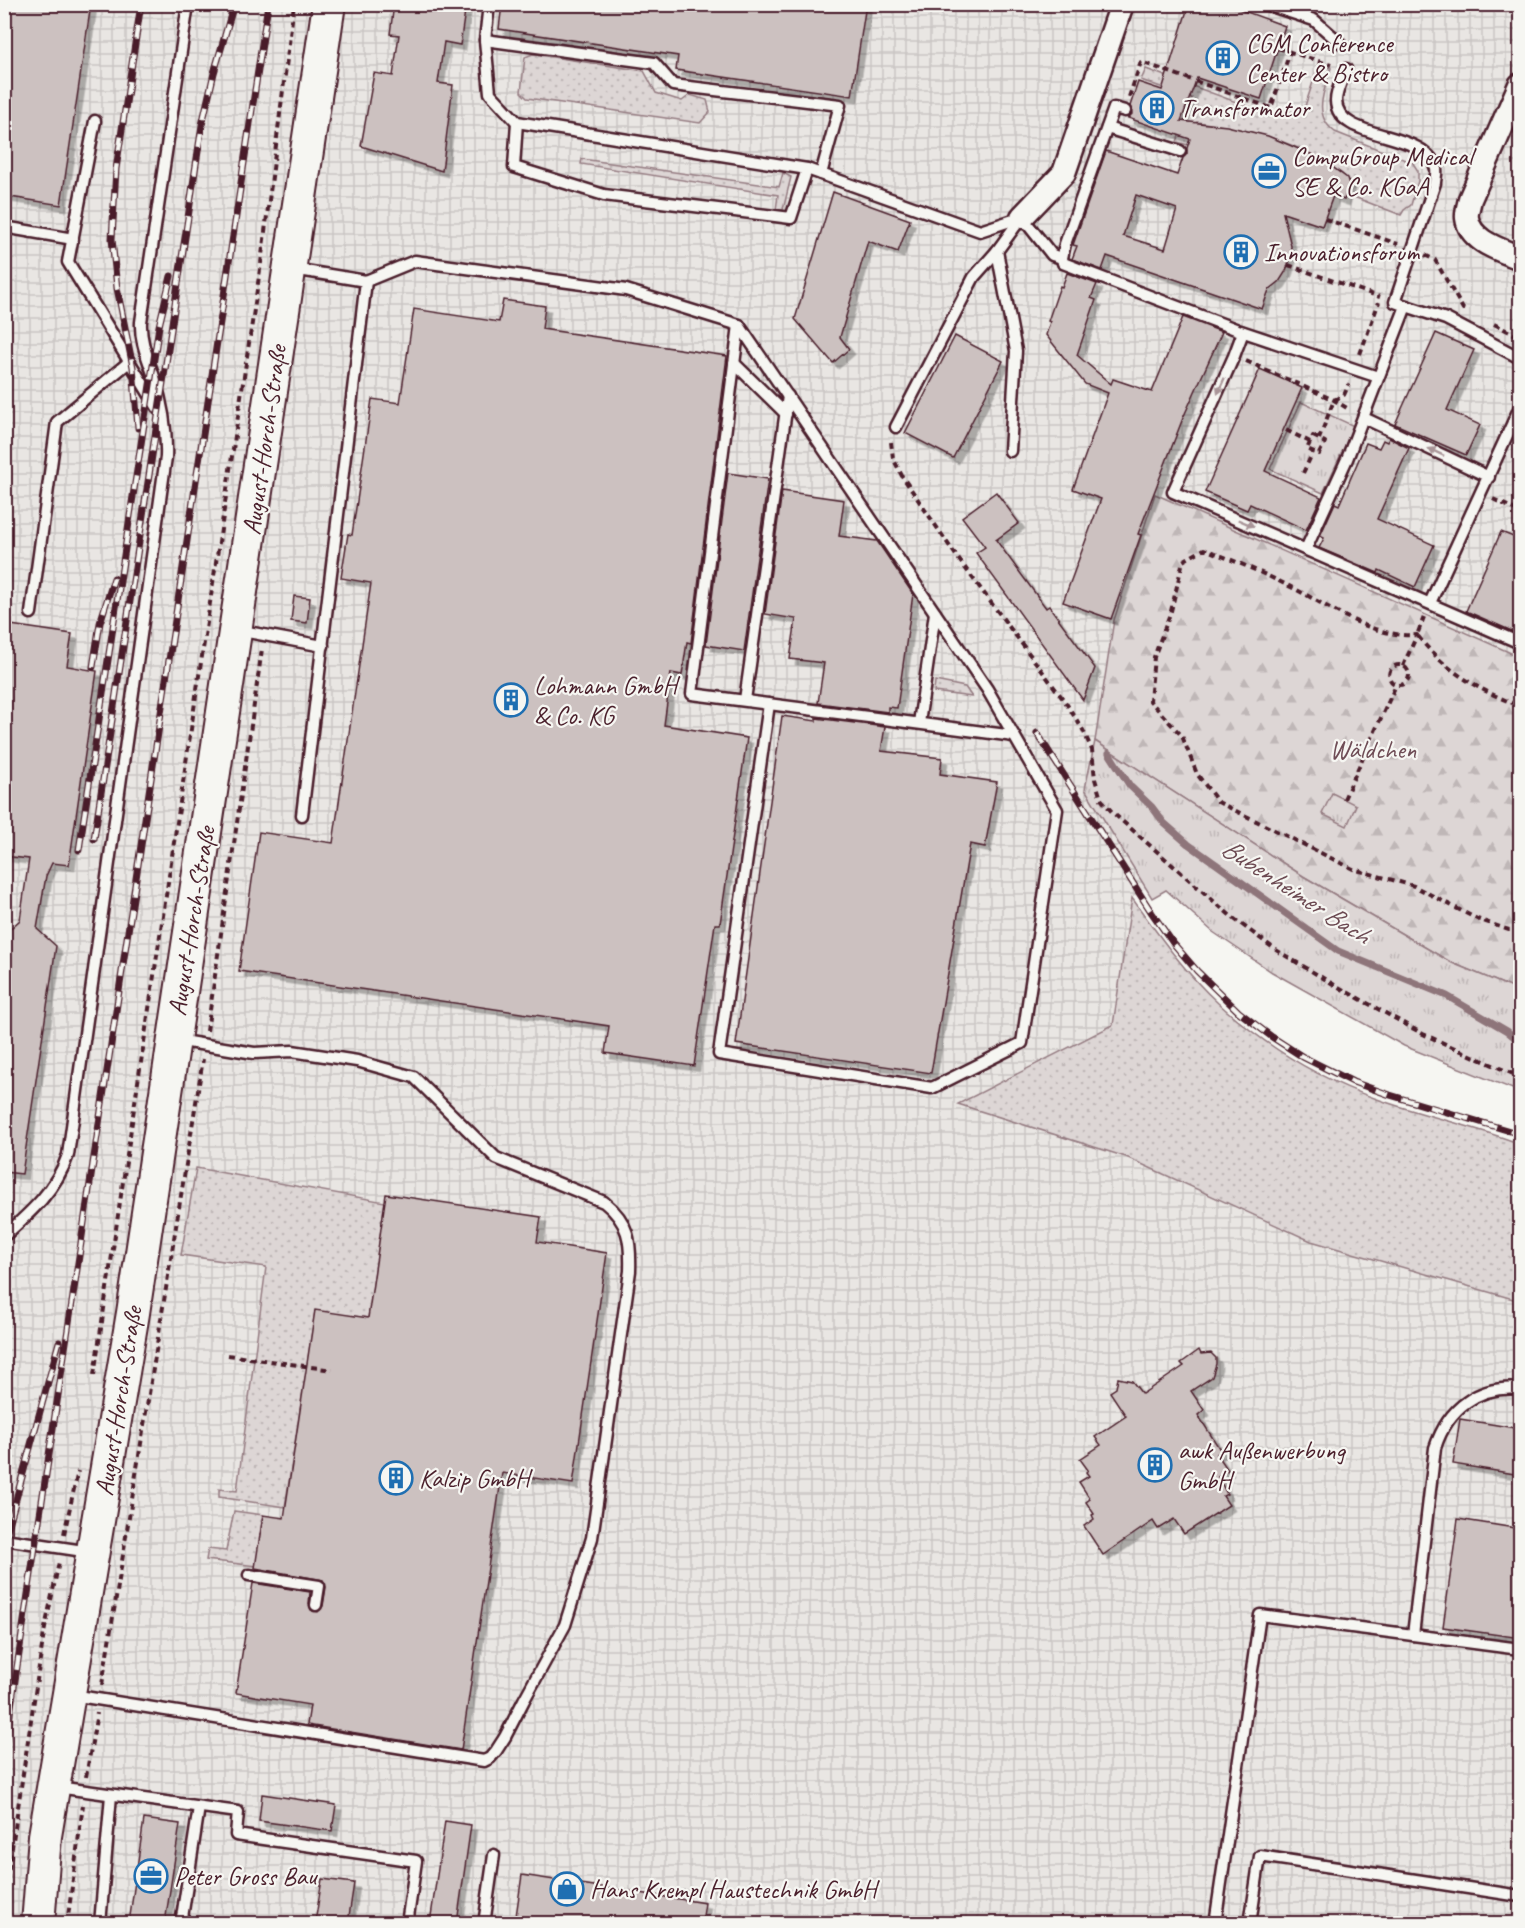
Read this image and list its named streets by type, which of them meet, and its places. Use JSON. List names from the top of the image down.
{
  "streets": {
    "main road": ["August-Horch-Straße"]
  },
  "water": ["Bubenheimer Bach"],
  "parks": ["Wäldchen"],
  "places": {
    "building": [
      "CGM Conference Center & Bistro",
      "Transformator",
      "Innovationsforum",
      "Lohmann GmbH & Co. KG",
      "awk Außenwerbung GmbH",
      "Kalzip GmbH"
    ],
    "office": ["CompuGroup Medical SE & Co. KGaA", "Peter Gross Bau"],
    "shop": ["Hans Krempl Haustechnik GmbH"]
  }
}
